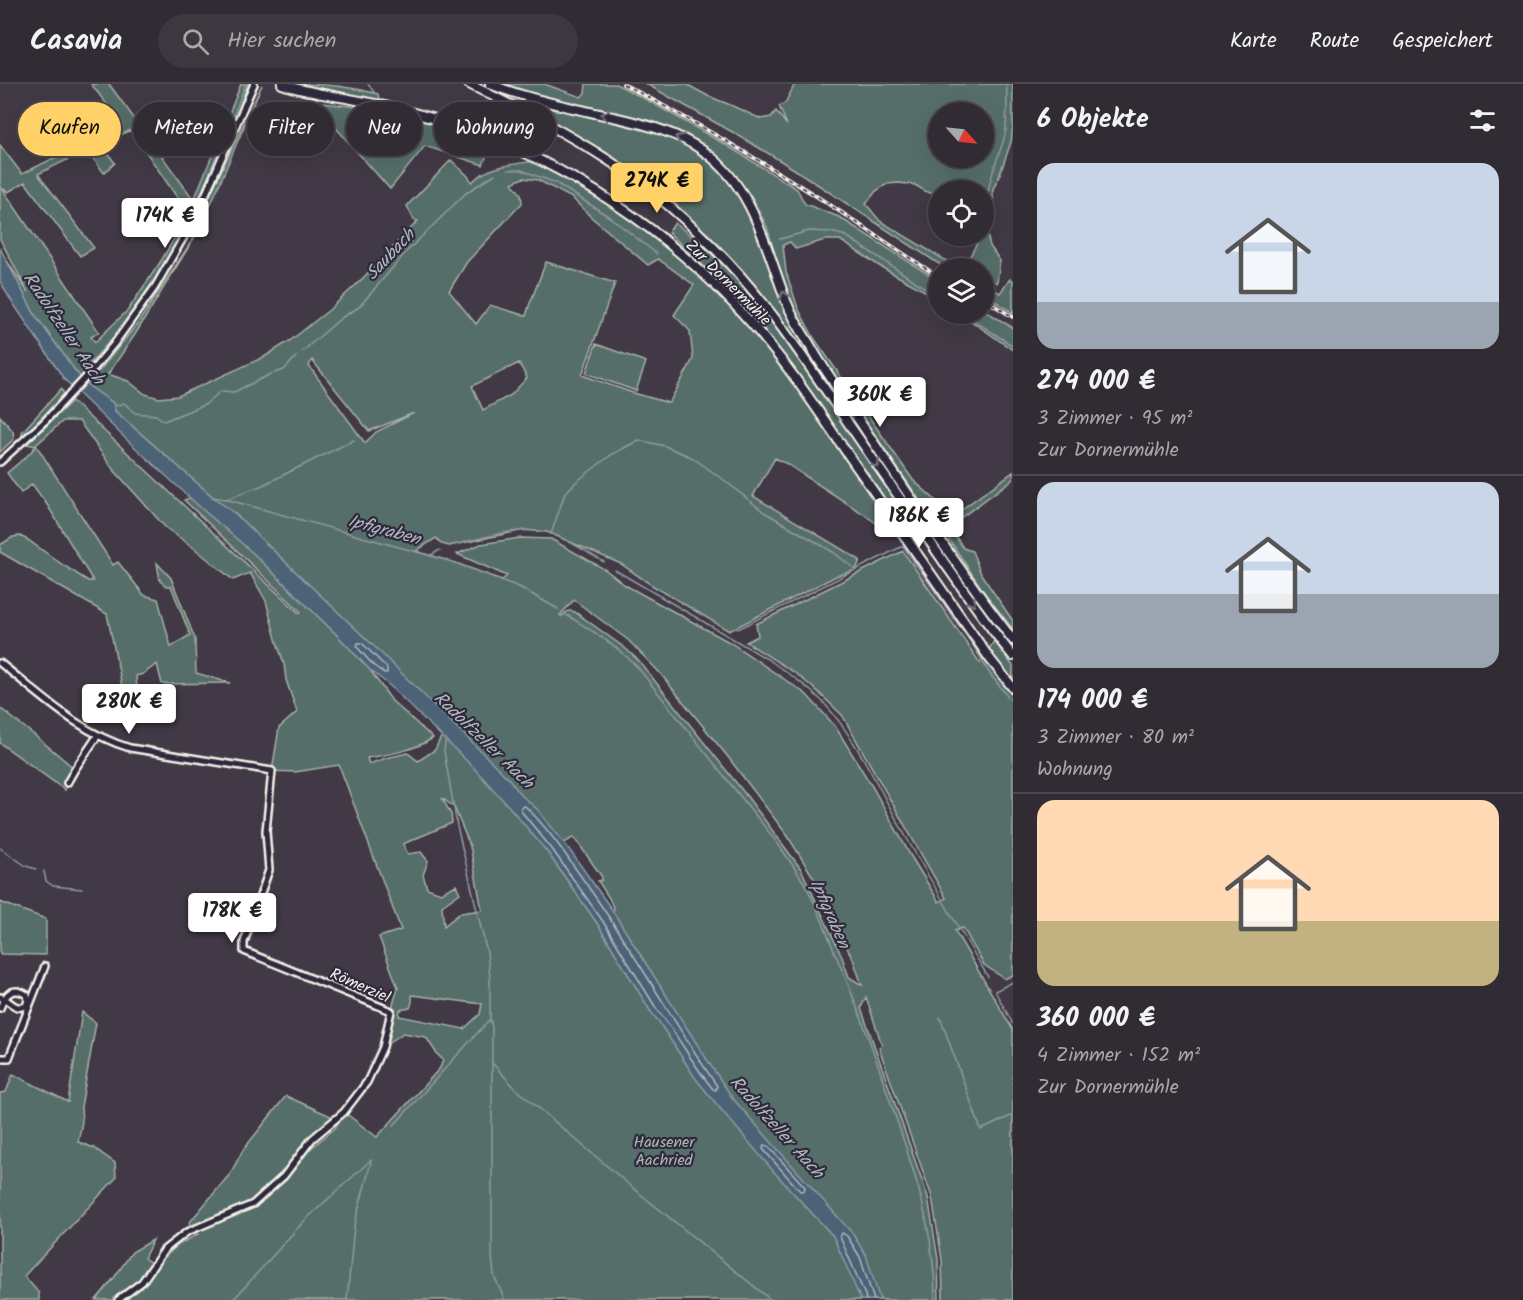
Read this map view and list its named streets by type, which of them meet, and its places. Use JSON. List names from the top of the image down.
{
  "streets": {
    "main road": ["Zur Dornermühle"],
    "street": ["Römerziel"]
  },
  "water": ["Saubach", "Radolfzeller Aach", "Ipfigraben"],
  "parks": ["Hausener Aachried"],
  "north": "bottom right",
  "page": {
    "header": "Casavia",
    "search": "Hier suchen",
    "nav": ["Karte", "Route", "Gespeichert"],
    "heading": "6 Objekte",
    "chip": [
      "Kaufen",
      "Mieten",
      "Filter",
      "Neu",
      "Wohnung"
    ],
    "list": [
      {
        "name": "274 000 €",
        "note": "3 Zimmer · 95 m² · Zur Dornermühle"
      },
      {
        "name": "174 000 €",
        "note": "3 Zimmer · 80 m² · Wohnung"
      },
      {
        "name": "360 000 €",
        "note": "4 Zimmer · 152 m² · Zur Dornermühle"
      }
    ],
    "price": [
      "274K €",
      "174K €",
      "360K €",
      "186K €",
      "280K €",
      "178K €"
    ]
  }
}
